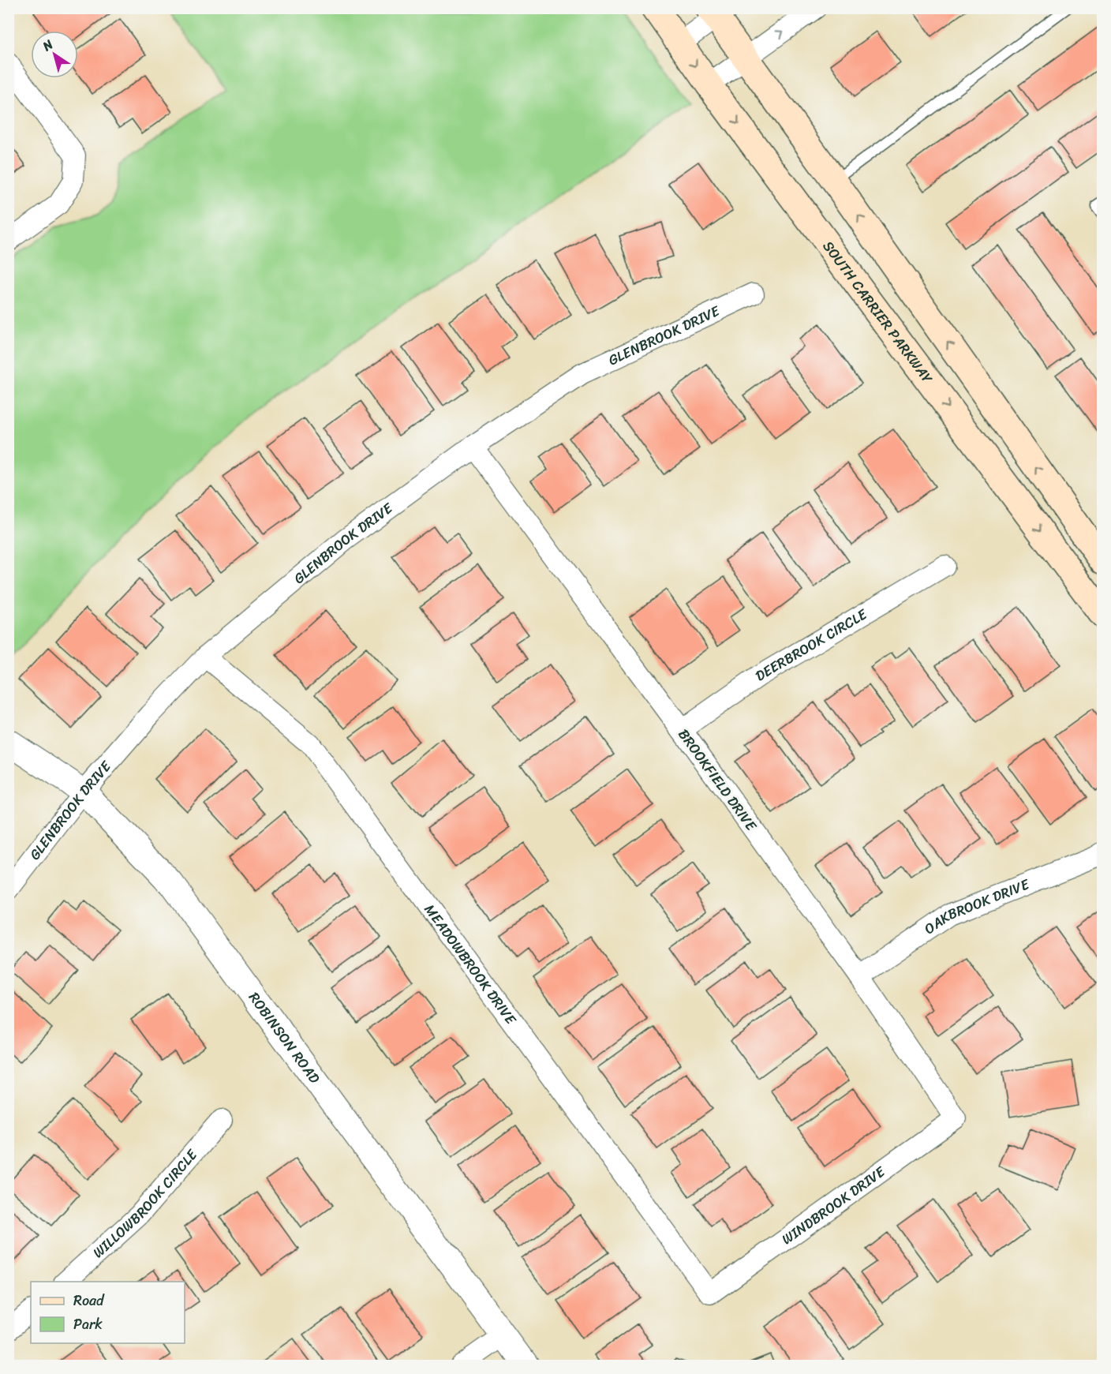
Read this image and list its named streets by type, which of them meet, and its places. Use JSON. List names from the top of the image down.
{
  "streets": {
    "main road": ["SOUTH CARRIER PARKWAY"],
    "street": [
      "GLENBROOK DRIVE",
      "DEERBROOK CIRCLE",
      "BROOKFIELD DRIVE",
      "OAKBROOK DRIVE",
      "MEADOWBROOK DRIVE",
      "ROBINSON ROAD",
      "WILLOWBROOK CIRCLE",
      "WINDBROOK DRIVE"
    ]
  },
  "crossings": [
    ["GLENBROOK DRIVE", "BROOKFIELD DRIVE"],
    ["GLENBROOK DRIVE", "MEADOWBROOK DRIVE"],
    ["GLENBROOK DRIVE", "ROBINSON ROAD"],
    ["DEERBROOK CIRCLE", "BROOKFIELD DRIVE"],
    ["BROOKFIELD DRIVE", "OAKBROOK DRIVE"],
    ["BROOKFIELD DRIVE", "WINDBROOK DRIVE"],
    ["MEADOWBROOK DRIVE", "WINDBROOK DRIVE"]
  ],
  "legend": ["Road", "Park"],
  "north": "top left"
}
